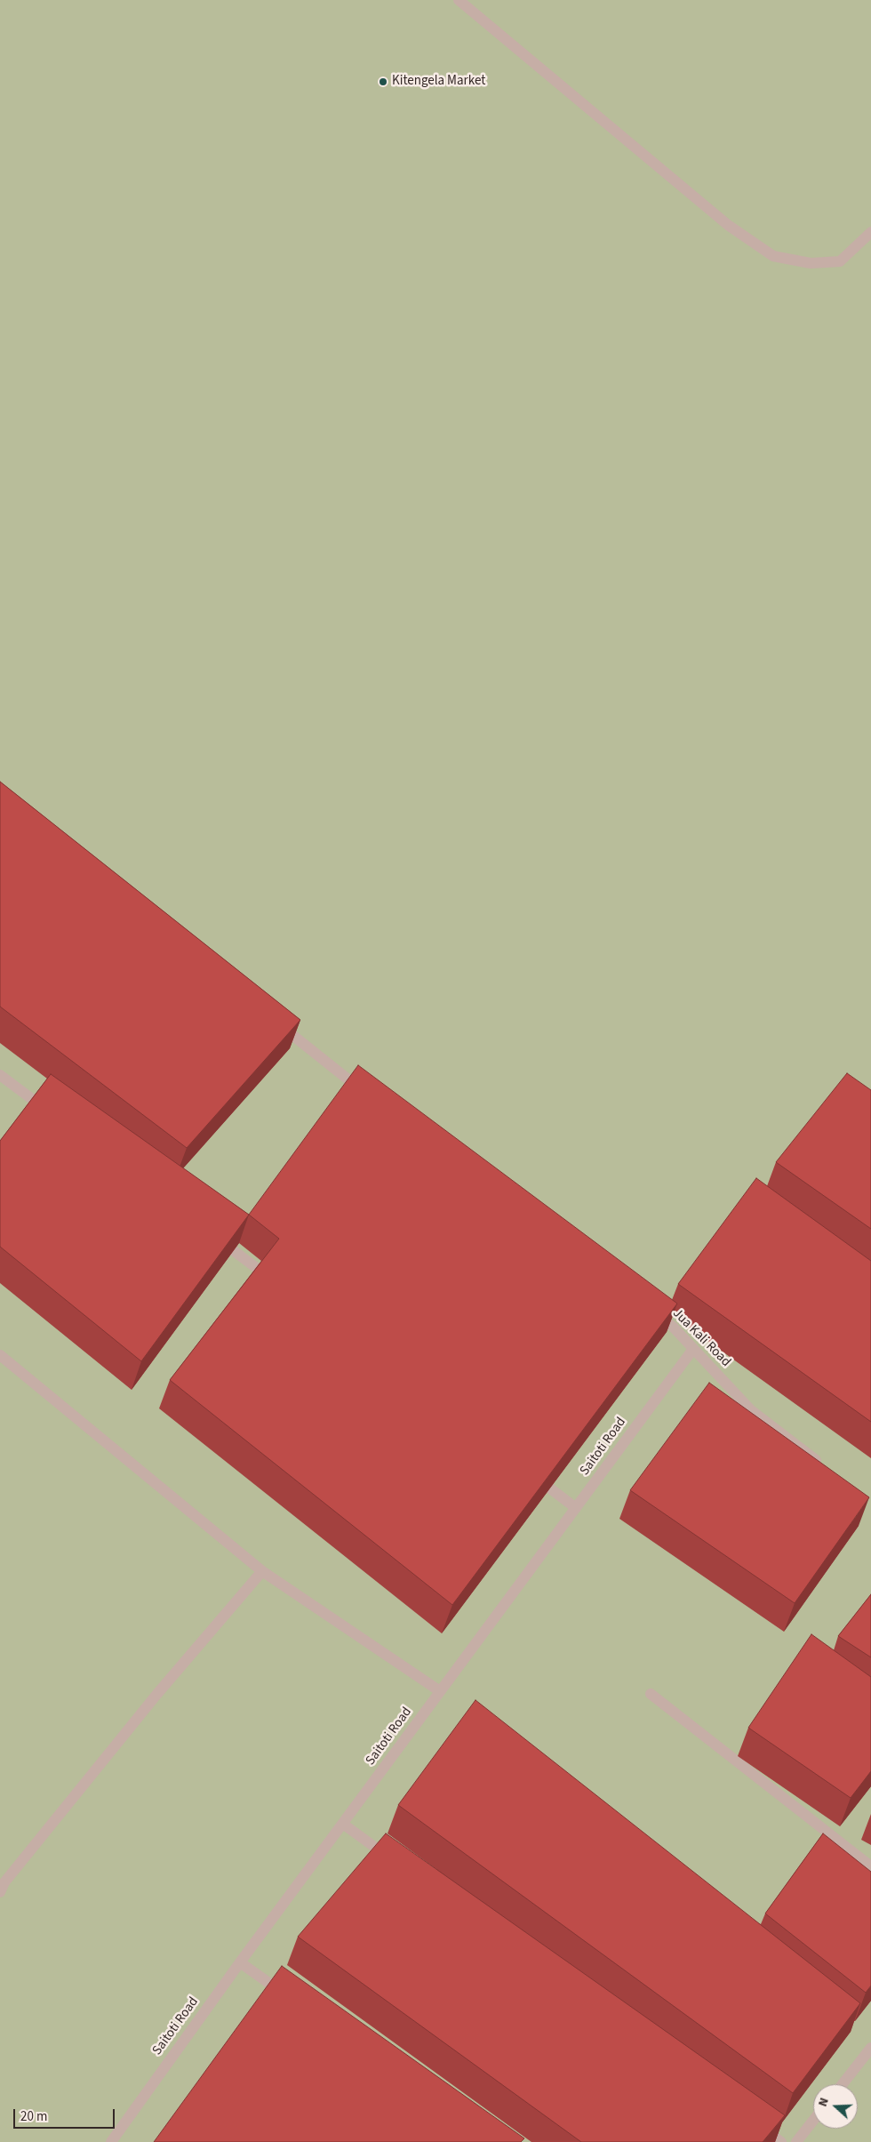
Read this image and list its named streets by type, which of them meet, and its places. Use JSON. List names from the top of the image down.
{
  "streets": {
    "street": ["Jua Kali Road", "Saitoti Road"]
  },
  "crossings": [
    ["Jua Kali Road", "Saitoti Road"]
  ],
  "places": ["Kitengela Market"],
  "scale_bar": "20 m",
  "north": "left"
}
